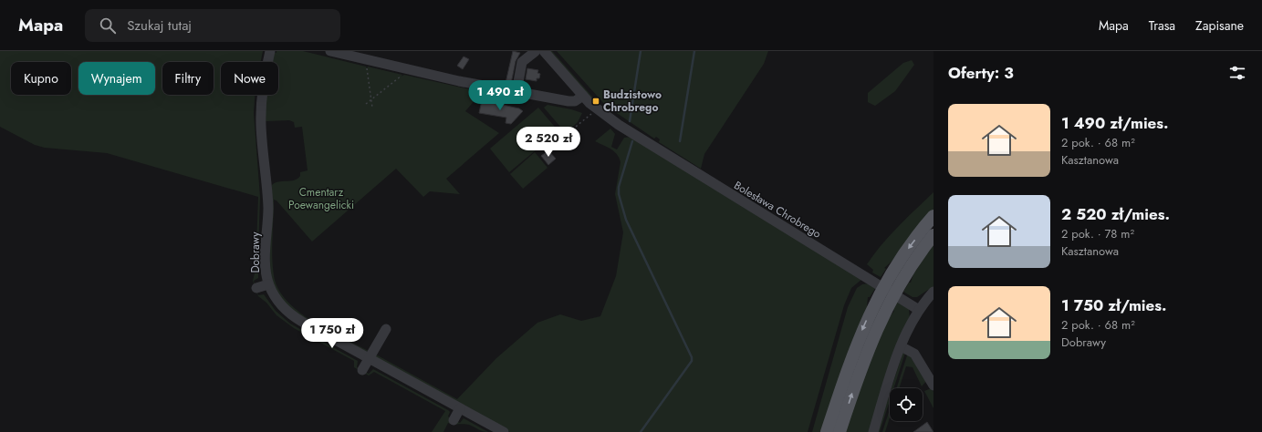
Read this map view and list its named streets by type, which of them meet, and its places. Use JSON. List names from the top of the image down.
{
  "streets": {
    "street": ["Bolesława Chrobrego", "Dobrawy"]
  },
  "parks": ["Cmentarz Poewangelicki"],
  "places": {
    "transit": ["Budzistowo Chrobrego"]
  },
  "page": {
    "header": "Mapa",
    "search": "Szukaj tutaj",
    "nav": ["Mapa", "Trasa", "Zapisane"],
    "heading": "Oferty: 3",
    "chip": [
      "Kupno",
      "Wynajem",
      "Filtry",
      "Nowe"
    ],
    "price": ["1 490 zł", "2 520 zł", "1 750 zł"],
    "list": [
      {
        "name": "1 490 zł/mies.",
        "note": "2 pok. · 68 m² · Kasztanowa"
      },
      {
        "name": "2 520 zł/mies.",
        "note": "2 pok. · 78 m² · Kasztanowa"
      },
      {
        "name": "1 750 zł/mies.",
        "note": "2 pok. · 68 m² · Dobrawy"
      }
    ]
  }
}
